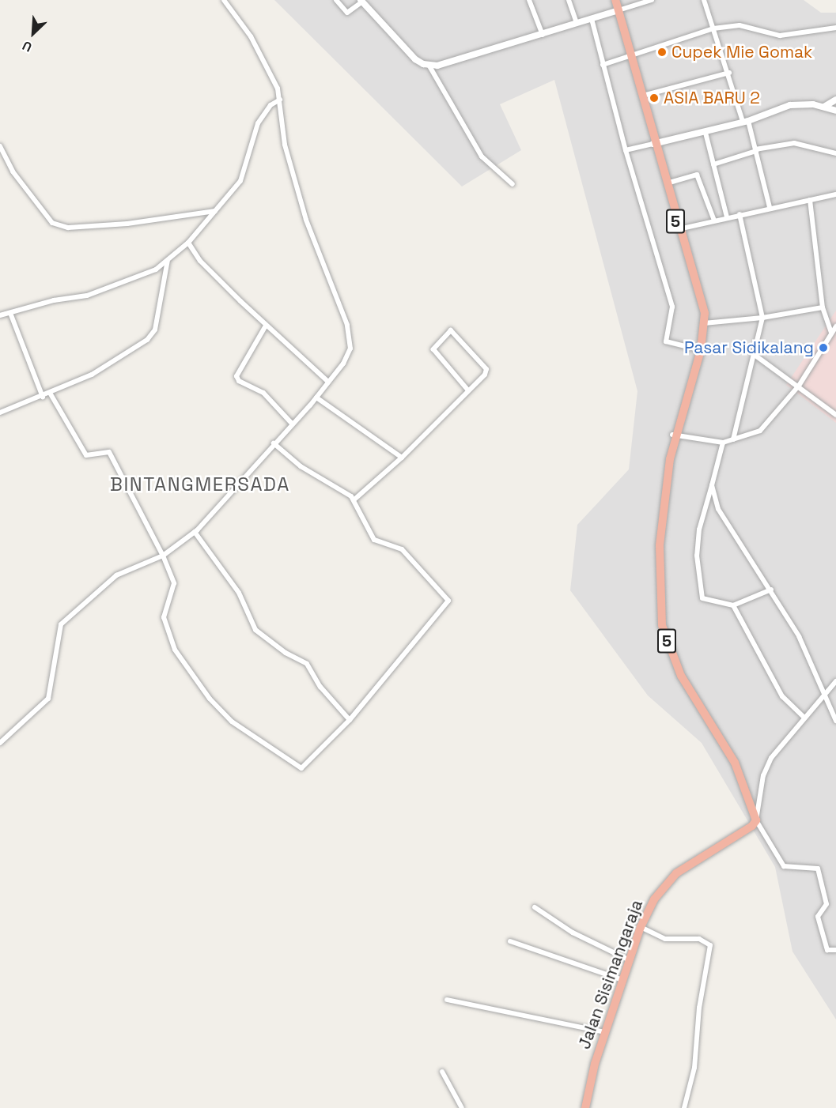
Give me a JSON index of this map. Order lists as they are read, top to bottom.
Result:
{
  "streets": {
    "highway": ["5", "Jalan Sisimangaraja"]
  },
  "crossings": [
    ["5", "Jalan Sisimangaraja"]
  ],
  "districts": ["BINTANGMERSADA"],
  "places": ["Cupek Mie Gomak", "ASIA BARU 2", "Pasar Sidikalang"],
  "north": "bottom left"
}
